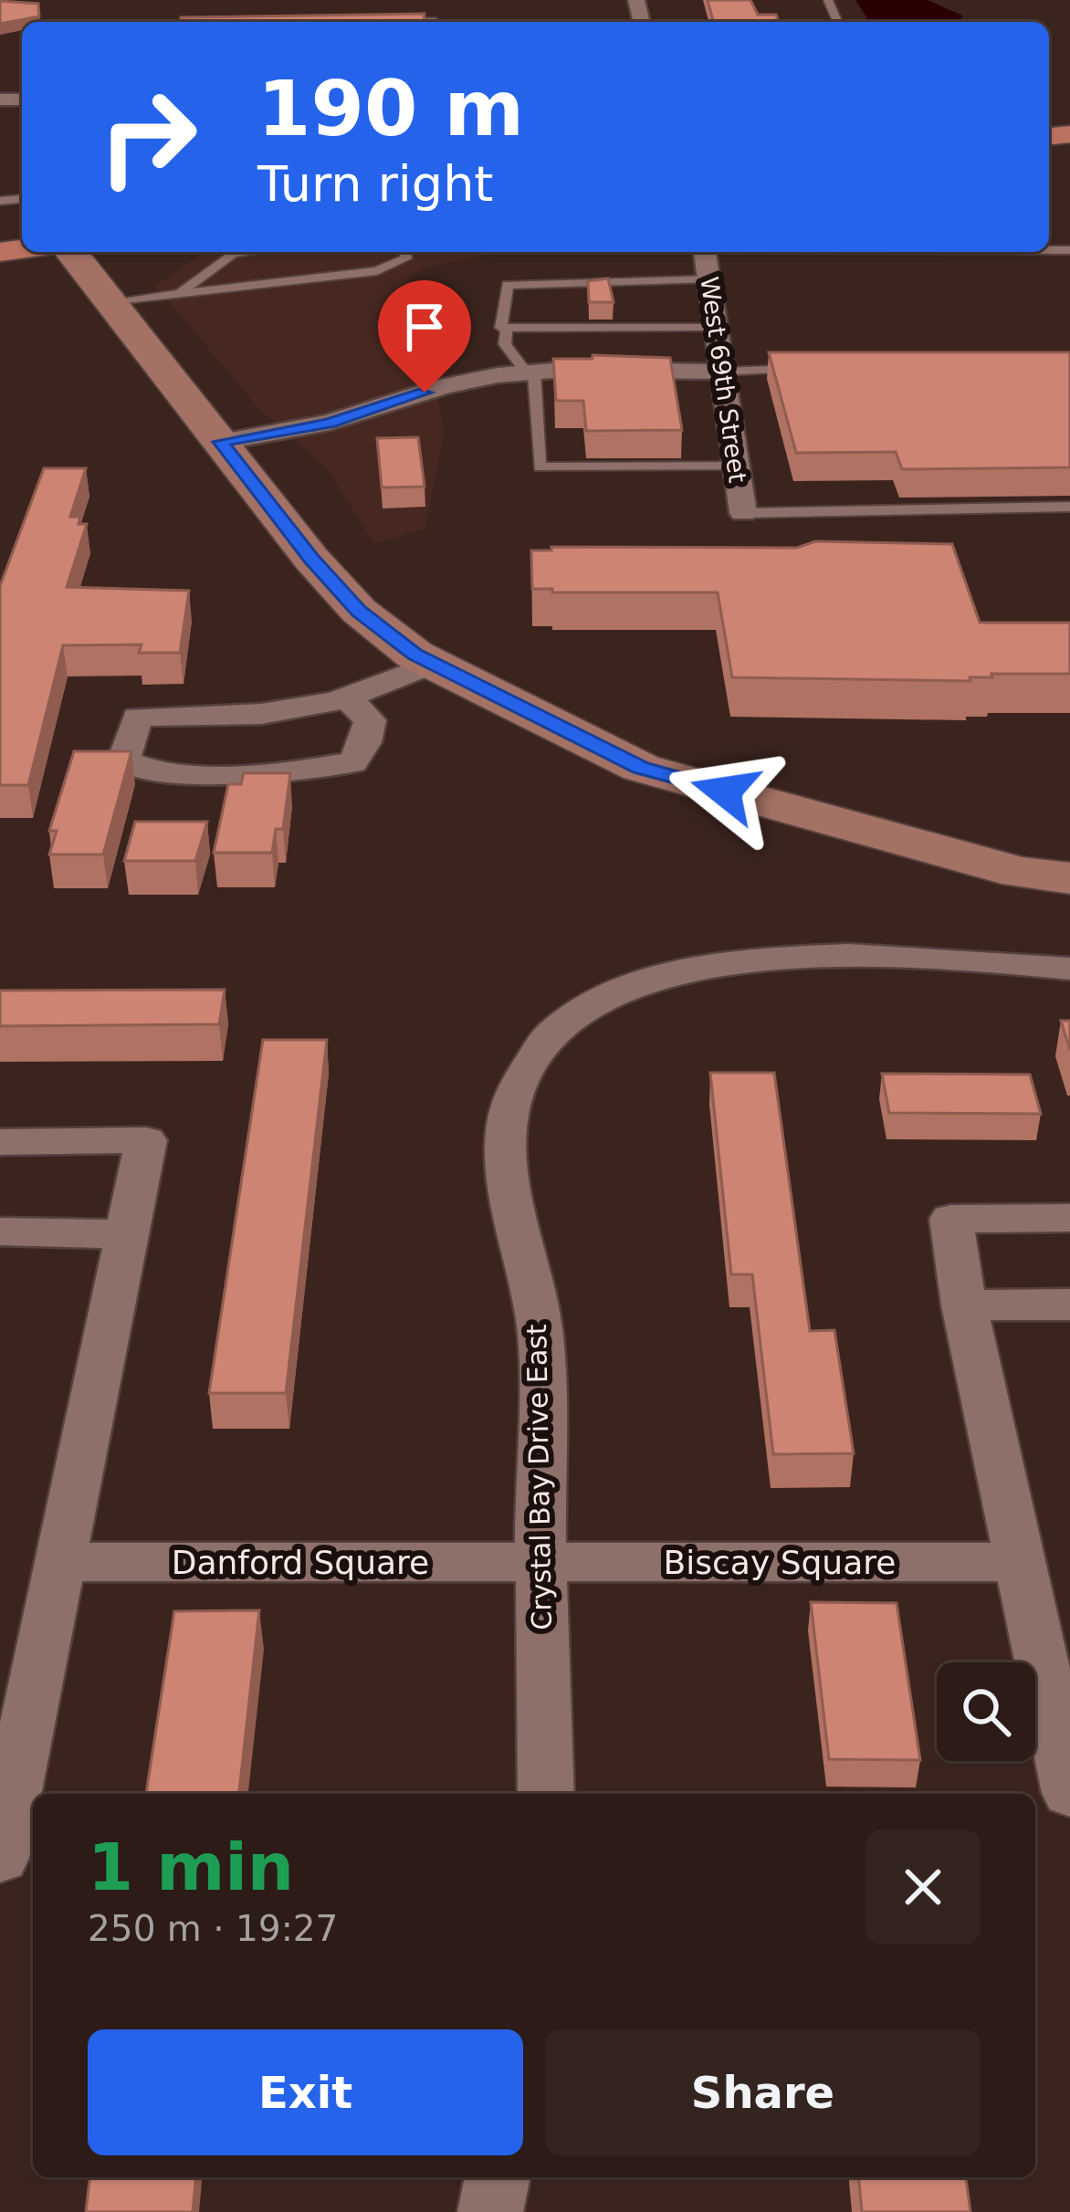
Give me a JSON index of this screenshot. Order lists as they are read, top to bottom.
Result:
{
  "streets": {
    "street": [
      "West 69th Street",
      "Crystal Bay Drive East",
      "Danford Square",
      "Biscay Square"
    ]
  },
  "crossings": [
    ["Crystal Bay Drive East", "Danford Square"],
    ["Crystal Bay Drive East", "Biscay Square"],
    ["Danford Square", "Biscay Square"]
  ],
  "page": {
    "turn": ["190 m", "Turn right"],
    "heading": ["1 min", "250 m · 19:27"],
    "buttons": ["Exit", "Share"]
  }
}
